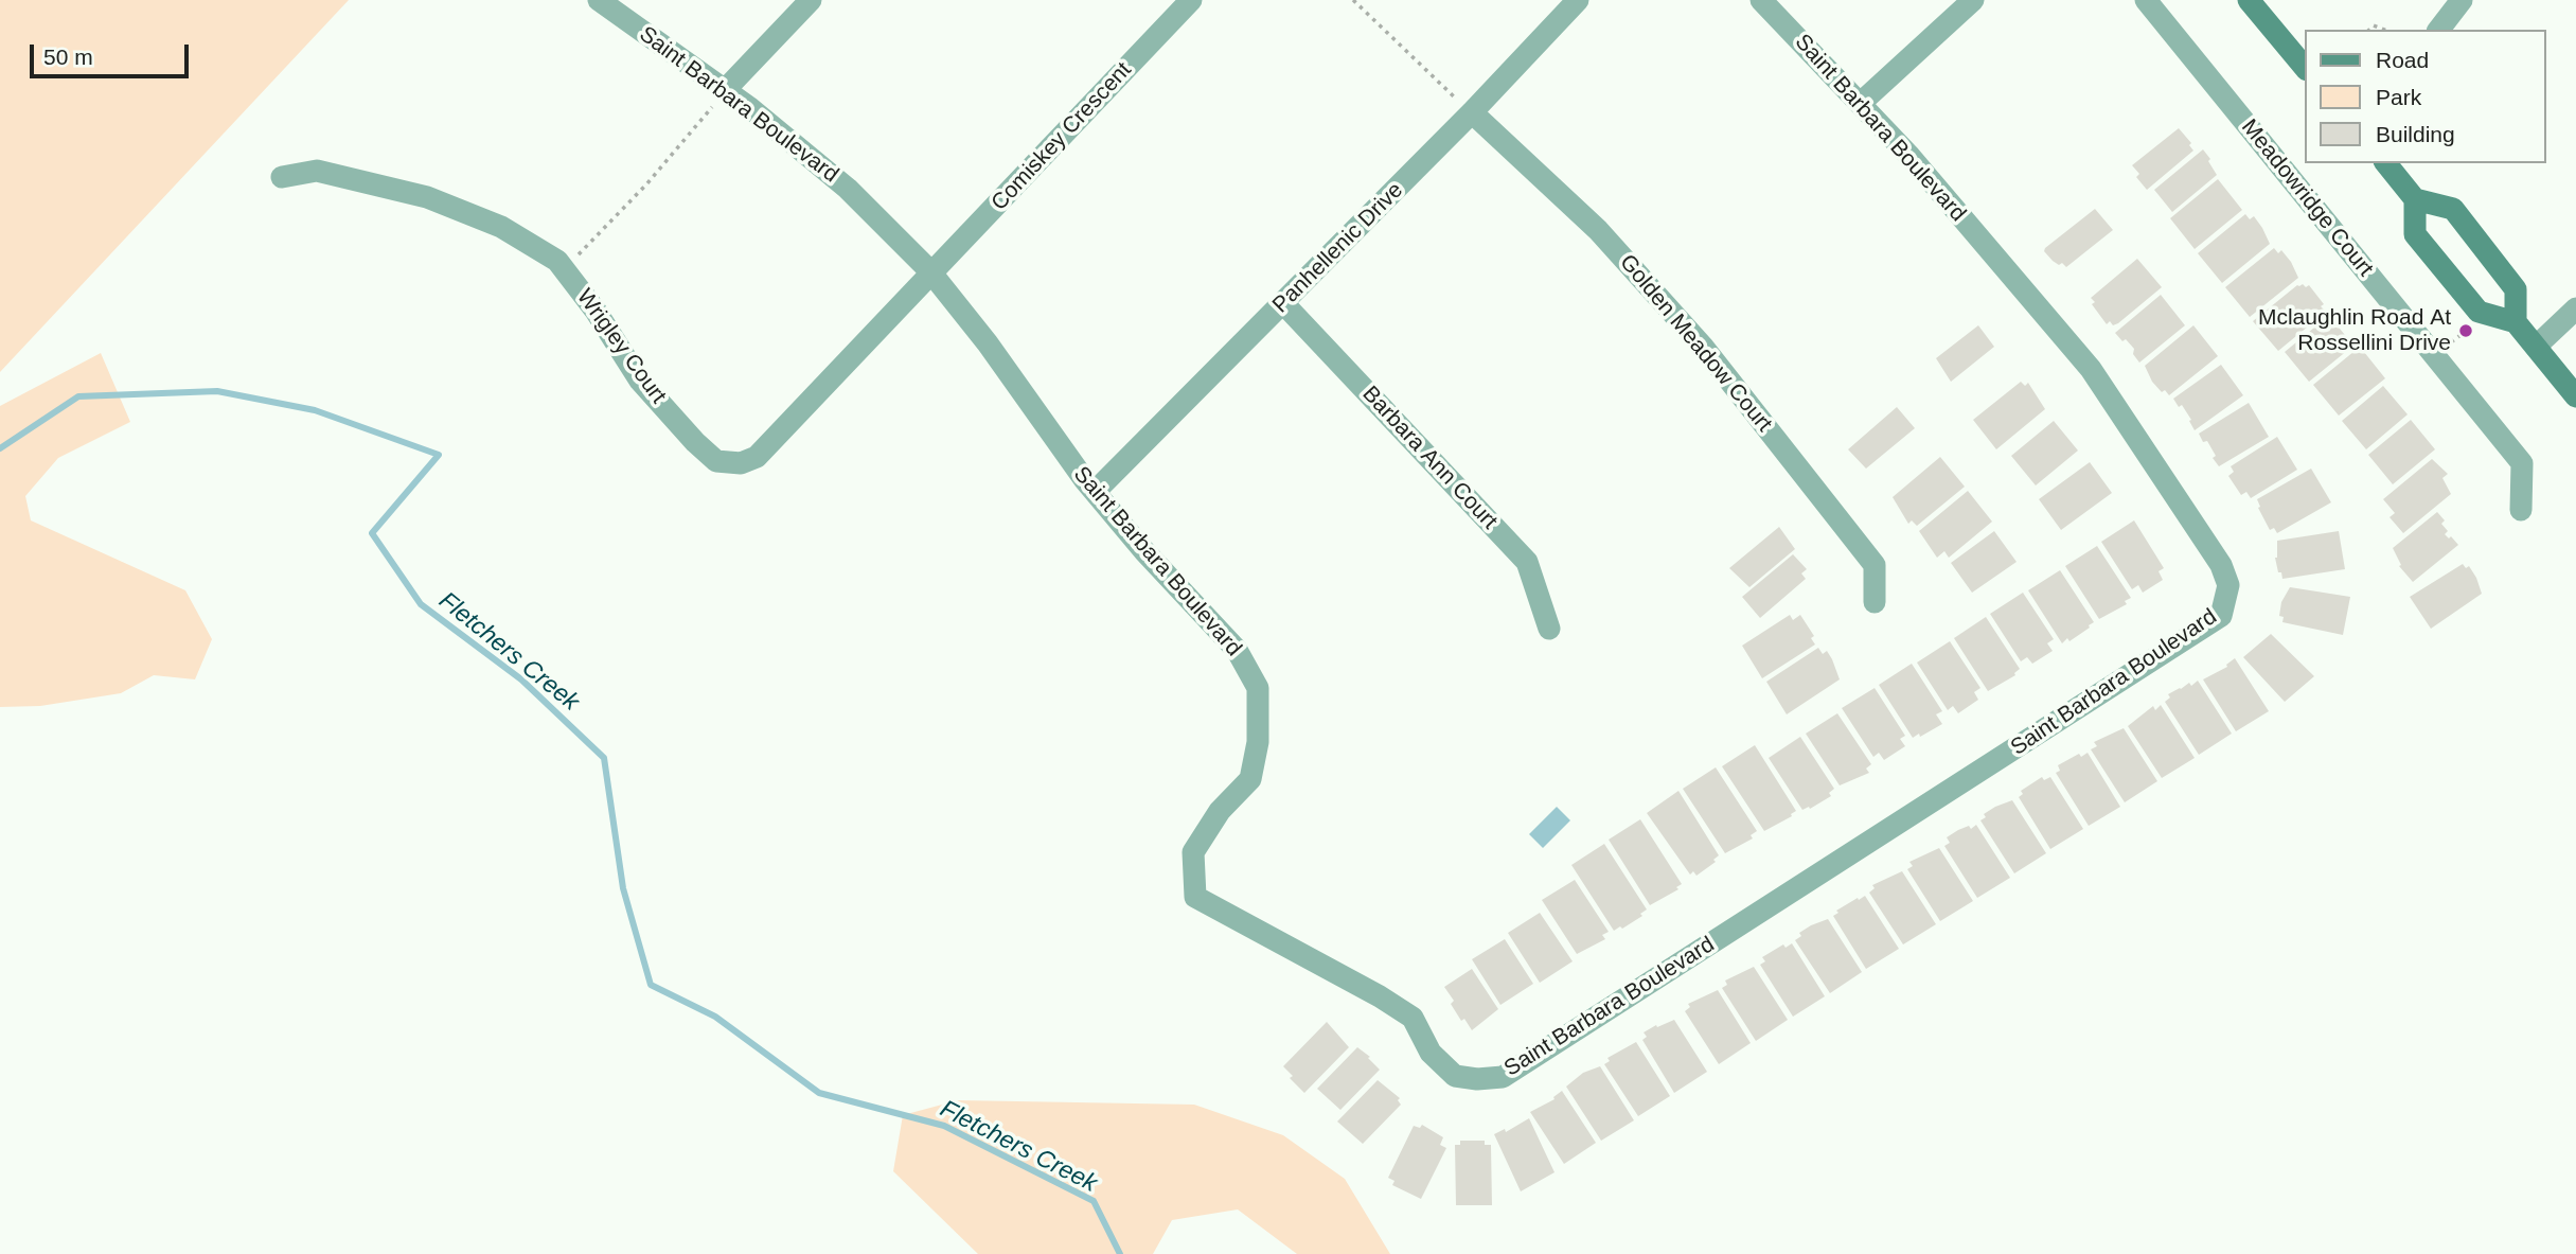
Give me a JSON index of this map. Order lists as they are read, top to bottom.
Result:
{
  "streets": {
    "street": [
      "Saint Barbara Boulevard",
      "Comiskey Crescent",
      "Meadowridge Court",
      "Panhellenic Drive",
      "Golden Meadow Court",
      "Wrigley Court",
      "Barbara Ann Court"
    ]
  },
  "crossings": [
    ["Saint Barbara Boulevard", "Comiskey Crescent"],
    ["Saint Barbara Boulevard", "Panhellenic Drive"],
    ["Saint Barbara Boulevard", "Wrigley Court"],
    ["Comiskey Crescent", "Wrigley Court"],
    ["Panhellenic Drive", "Golden Meadow Court"],
    ["Panhellenic Drive", "Barbara Ann Court"]
  ],
  "water": ["Fletchers Creek"],
  "places": ["Mclaughlin Road At Rossellini Drive"],
  "legend": ["Road", "Park", "Building"],
  "scale_bar": "50 m"
}
